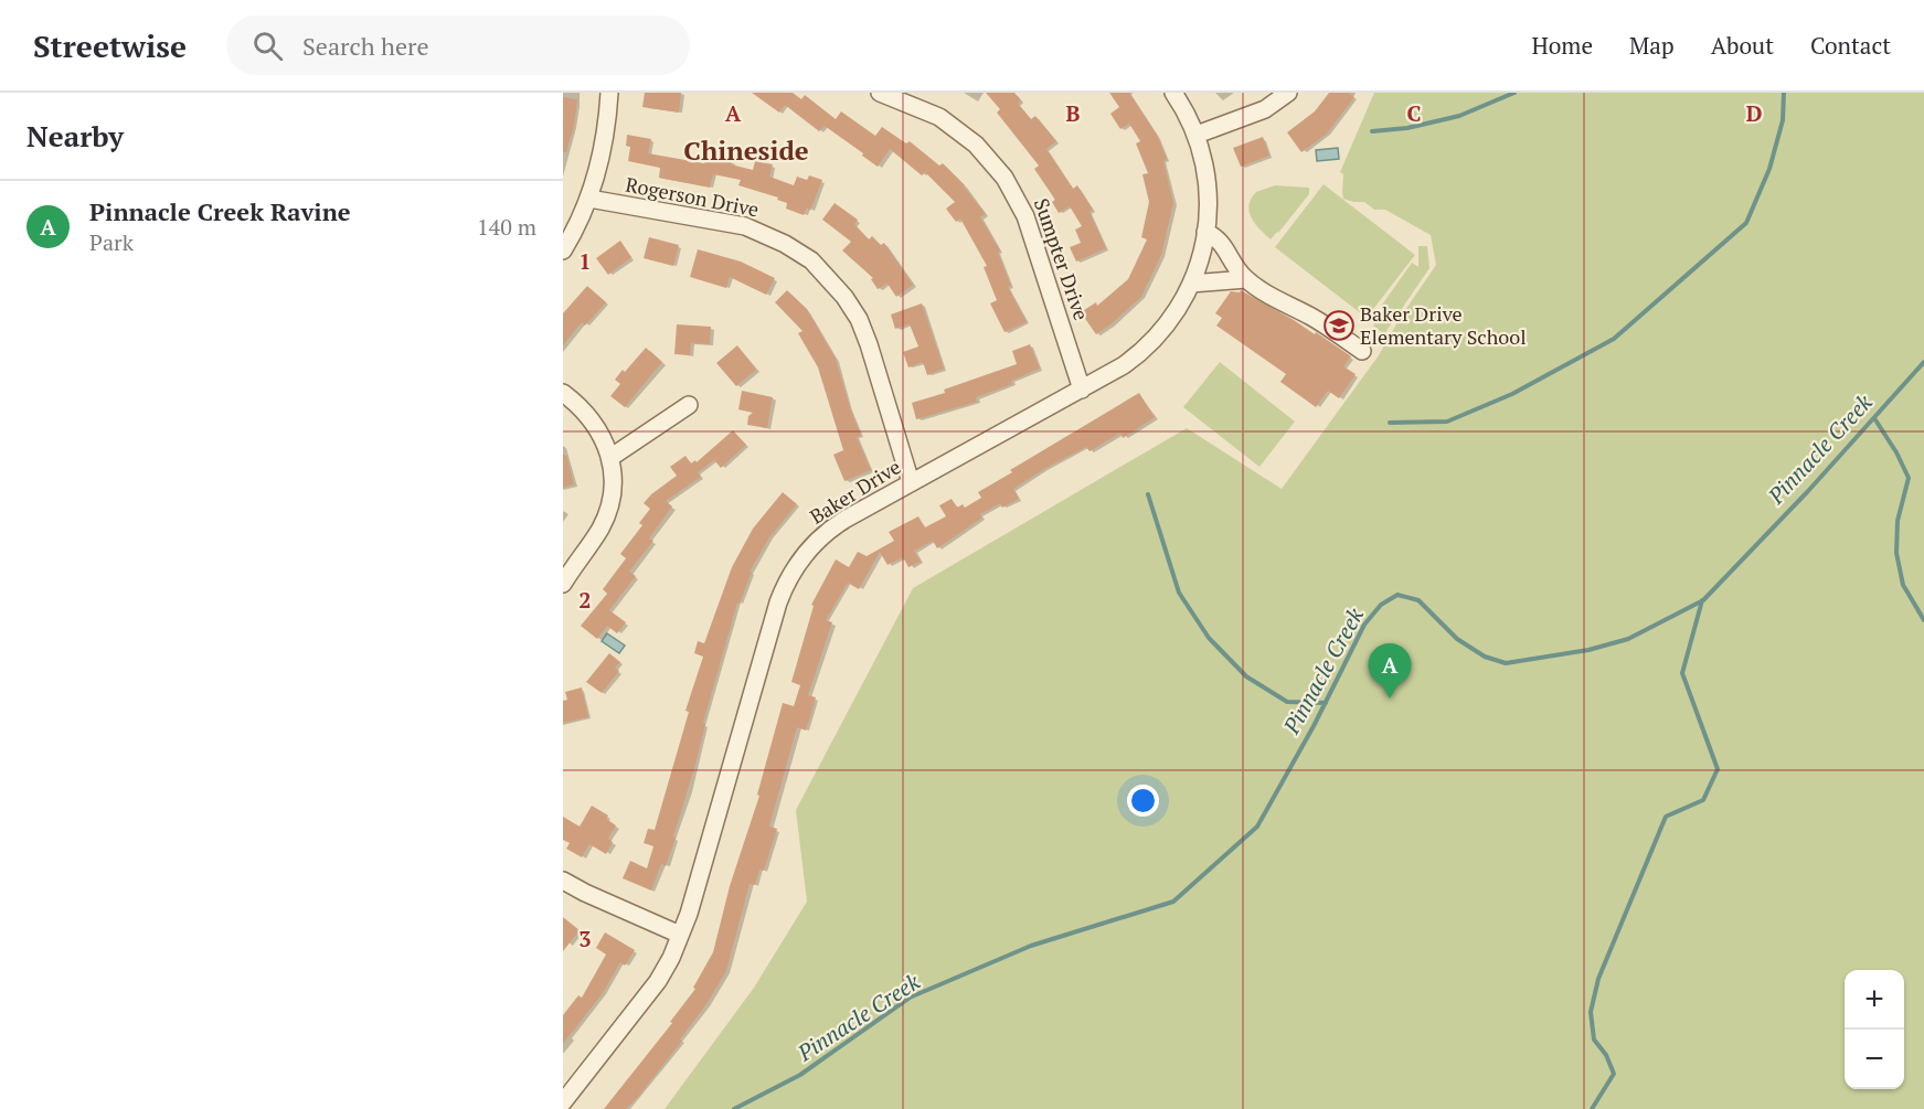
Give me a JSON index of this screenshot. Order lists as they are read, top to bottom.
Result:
{
  "streets": {
    "street": ["Rogerson Drive", "Sumpter Drive", "Baker Drive"]
  },
  "crossings": [
    ["Rogerson Drive", "Baker Drive"],
    ["Sumpter Drive", "Baker Drive"]
  ],
  "districts": ["Chineside"],
  "water": ["Pinnacle Creek"],
  "places": {
    "school or university": ["Baker Drive Elementary School"]
  },
  "page": {
    "header": "Streetwise",
    "search": "Search here",
    "nav": [
      "Home",
      "Map",
      "About",
      "Contact"
    ],
    "heading": "Nearby",
    "list": [
      {
        "mark": "A",
        "name": "Pinnacle Creek Ravine",
        "note": "Park",
        "value": "140 m"
      }
    ],
    "pins": "A",
    "map_buttons": ["+", "−"]
  },
  "grid": {
    "columns": [
      "A",
      "B",
      "C",
      "D"
    ],
    "rows": ["1", "2", "3"]
  }
}
